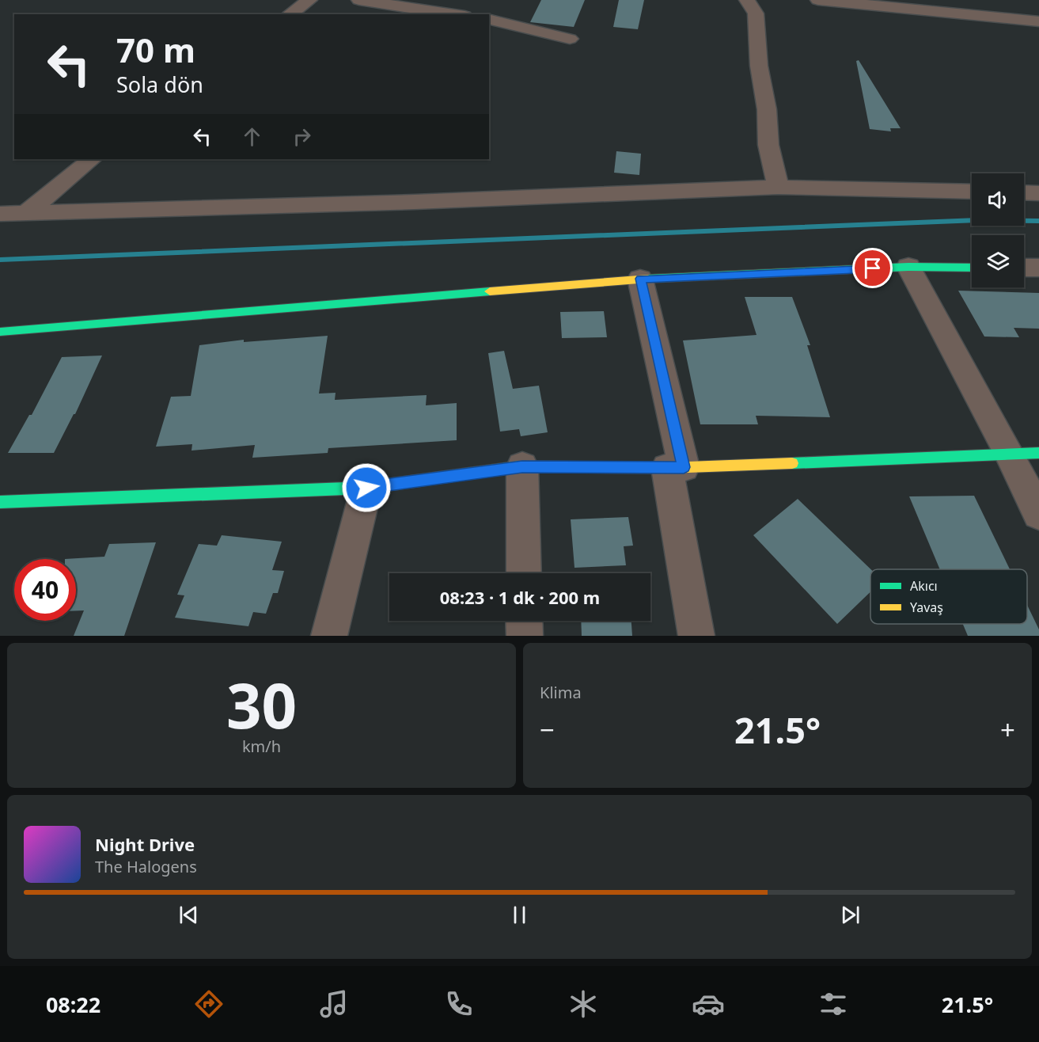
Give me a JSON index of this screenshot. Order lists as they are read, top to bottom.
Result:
{
  "legend": ["Akıcı", "Yavaş"],
  "page": {
    "turn": ["70 m", "Sola dön"],
    "limit": "40",
    "trip": "08:23 · 1 dk · 200 m",
    "tile": [
      ["30", "km/h"],
      "Klima"
    ],
    "heat": ["−", "21.5°", "+"],
    "song": ["Night Drive", "The Halogens"],
    "tabs": ["08:22", "21.5°"]
  }
}
